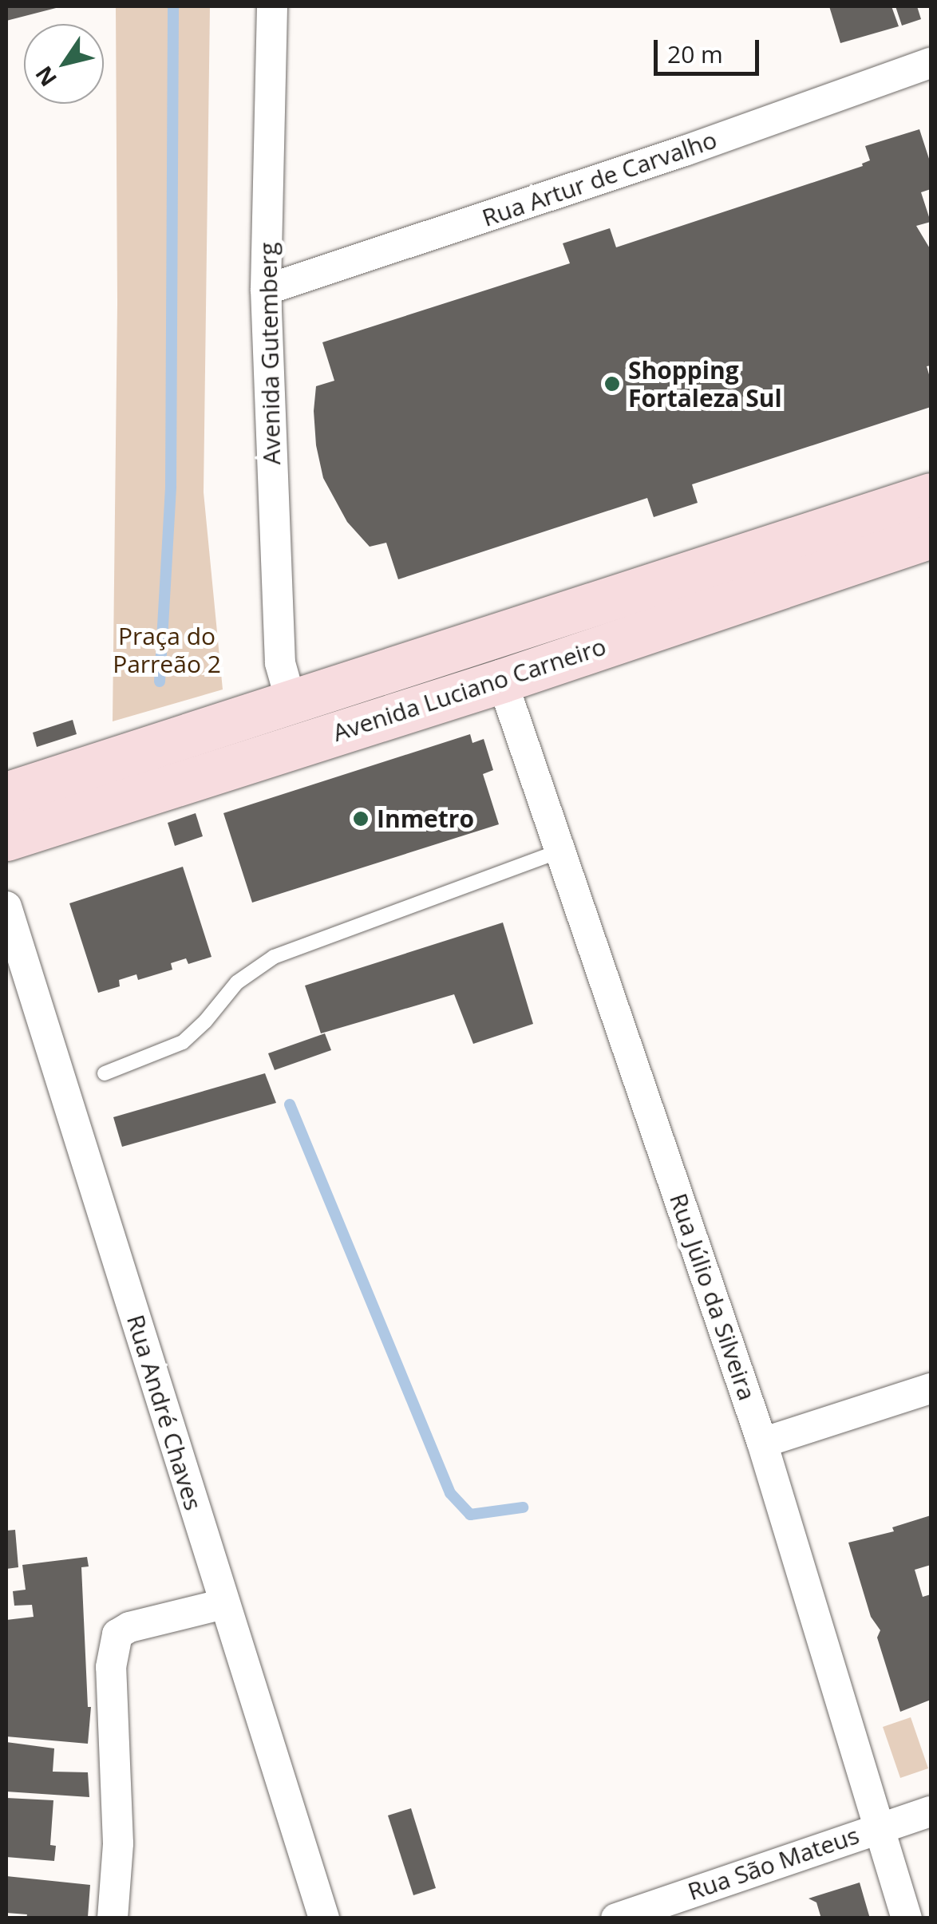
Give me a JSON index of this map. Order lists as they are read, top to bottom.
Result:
{
  "streets": {
    "main road": ["Avenida Luciano Carneiro"],
    "street": [
      "Rua Artur de Carvalho",
      "Avenida Gutemberg",
      "Rua Júlio da Silveira",
      "Rua André Chaves",
      "Rua São Mateus"
    ]
  },
  "crossings": [
    ["Rua Artur de Carvalho", "Avenida Gutemberg"],
    ["Avenida Gutemberg", "Avenida Luciano Carneiro"],
    ["Avenida Luciano Carneiro", "Rua Júlio da Silveira"],
    ["Rua Júlio da Silveira", "Rua São Mateus"]
  ],
  "parks": ["Praça do Parreão 2"],
  "places": ["Shopping Fortaleza Sul", "Inmetro"],
  "scale_bar": "20 m",
  "north": "bottom left"
}
